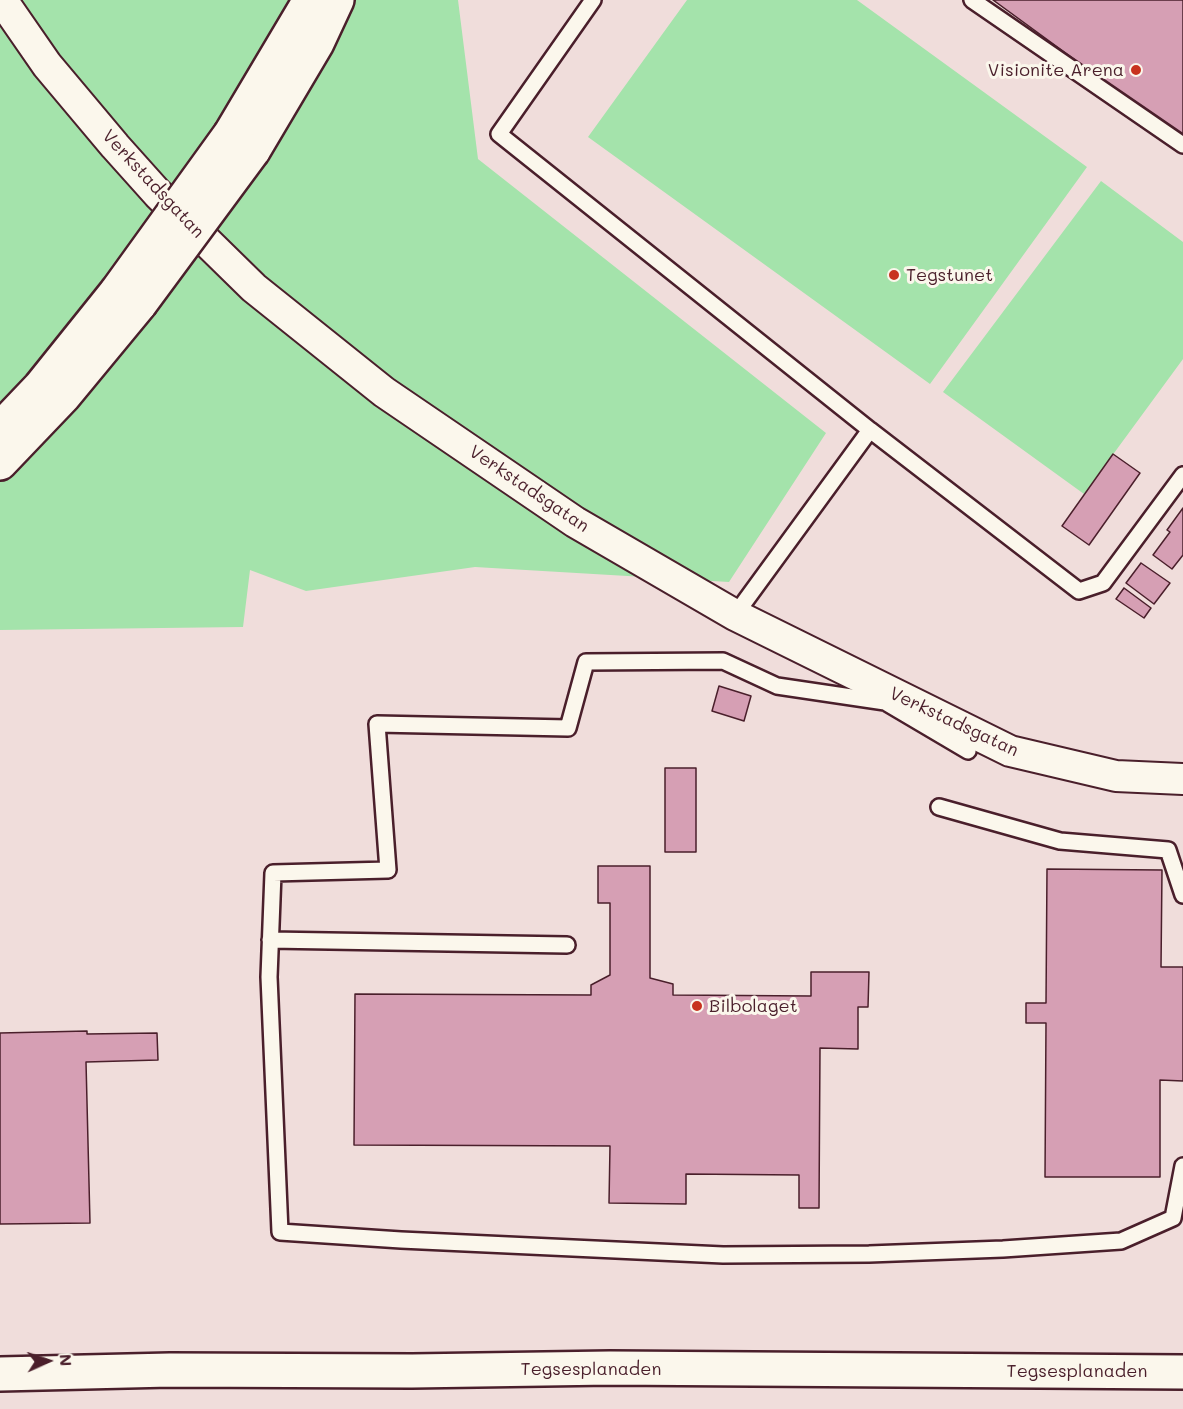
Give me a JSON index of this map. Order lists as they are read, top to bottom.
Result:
{
  "streets": {
    "main road": ["Tegsesplanaden"],
    "street": ["Verkstadsgatan"]
  },
  "places": ["Visionite Arena", "Tegstunet", "Bilbolaget"],
  "north": "right"
}
